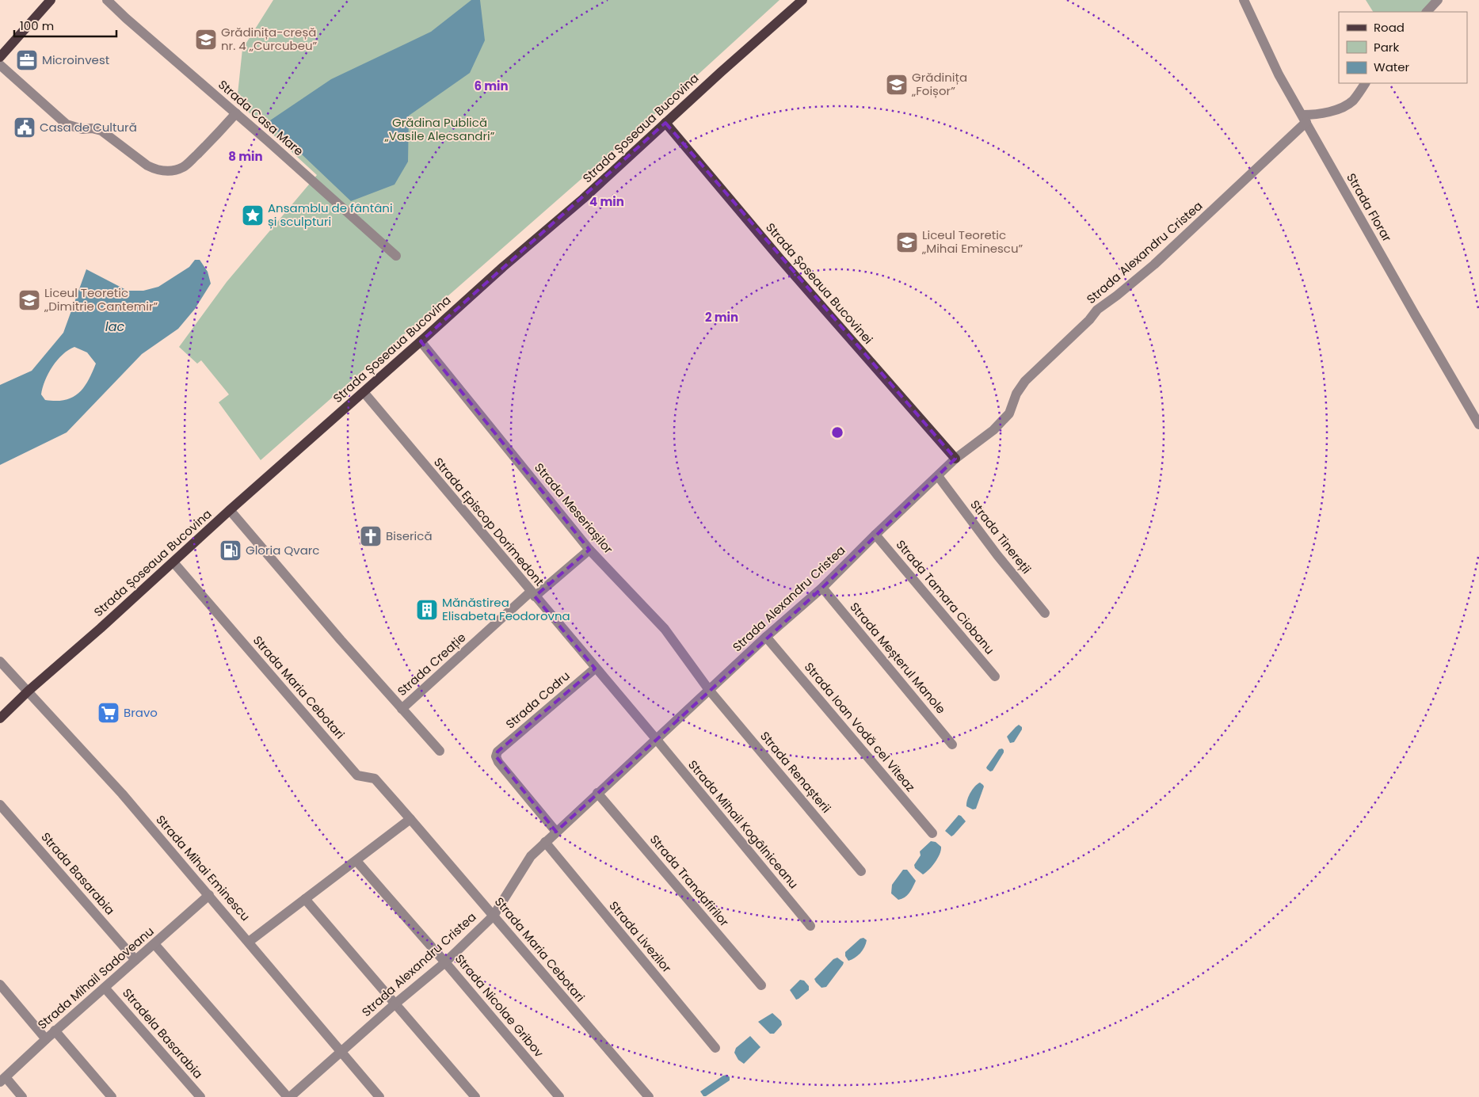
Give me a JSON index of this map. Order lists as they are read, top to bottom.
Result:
{
  "streets": {
    "main road": ["Strada Șoseaua Bucovina", "Strada Șoseaua Bucovinei"],
    "street": [
      "Strada Casa Mare",
      "Strada Florar",
      "Strada Alexandru Cristea",
      "Strada Meseriașilor",
      "Strada Episcop Dorimedont",
      "Strada Tinereții",
      "Strada Tamara Ciobanu",
      "Strada Meșterul Manole",
      "Strada Creație",
      "Strada Maria Cebotari",
      "Strada Codru",
      "Strada Ioan Vodă cel Viteaz",
      "Strada Renașterii",
      "Strada Mihail Kogâlniceanu",
      "Strada Mihai Eminescu",
      "Strada Basarabia",
      "Strada Trandafirilor",
      "Strada Livezilor",
      "Strada Mihail Sadoveanu",
      "Strada Nicolae Gribov",
      "Stradela Basarabia"
    ]
  },
  "crossings": [
    ["Strada Șoseaua Bucovina", "Strada Șoseaua Bucovinei"],
    ["Strada Șoseaua Bucovina", "Strada Meseriașilor"],
    ["Strada Șoseaua Bucovina", "Strada Episcop Dorimedont"],
    ["Strada Șoseaua Bucovina", "Strada Maria Cebotari"],
    ["Strada Șoseaua Bucovina", "Strada Mihai Eminescu"],
    ["Strada Florar", "Strada Alexandru Cristea"],
    ["Strada Alexandru Cristea", "Strada Șoseaua Bucovinei"],
    ["Strada Alexandru Cristea", "Strada Meseriașilor"],
    ["Strada Alexandru Cristea", "Strada Episcop Dorimedont"],
    ["Strada Alexandru Cristea", "Strada Tinereții"],
    ["Strada Alexandru Cristea", "Strada Tamara Ciobanu"],
    ["Strada Alexandru Cristea", "Strada Meșterul Manole"],
    ["Strada Alexandru Cristea", "Strada Maria Cebotari"],
    ["Strada Alexandru Cristea", "Strada Codru"],
    ["Strada Alexandru Cristea", "Strada Ioan Vodă cel Viteaz"],
    ["Strada Alexandru Cristea", "Strada Renașterii"],
    ["Strada Alexandru Cristea", "Strada Mihail Kogâlniceanu"],
    ["Strada Alexandru Cristea", "Strada Mihai Eminescu"],
    ["Strada Alexandru Cristea", "Strada Trandafirilor"],
    ["Strada Alexandru Cristea", "Strada Livezilor"],
    ["Strada Alexandru Cristea", "Strada Nicolae Gribov"],
    ["Strada Meseriașilor", "Strada Creație"],
    ["Strada Meseriașilor", "Strada Renașterii"],
    ["Strada Episcop Dorimedont", "Strada Creație"],
    ["Strada Episcop Dorimedont", "Strada Codru"],
    ["Strada Episcop Dorimedont", "Strada Mihail Kogâlniceanu"],
    ["Strada Mihai Eminescu", "Strada Mihail Sadoveanu"],
    ["Strada Basarabia", "Strada Mihail Sadoveanu"],
    ["Strada Mihail Sadoveanu", "Stradela Basarabia"]
  ],
  "water": ["lac"],
  "parks": ["Grădina Publică „Vasile Alecsandri”"],
  "places": {
    "school or university": [
      "Grădinița-creșă nr. 4 „Curcubeu”",
      "Grădinița „Foișor”",
      "Liceul Teoretic „Mihai Eminescu”",
      "Liceul Teoretic „Dimitrie Cantemir”"
    ],
    "office": ["Microinvest"],
    "public building": ["Casa de Cultură"],
    "place": ["Ansamblu de fântâni și sculpturi"],
    "church": ["Biserică"],
    "fuel station": ["Gloria Qvarc"],
    "building": ["Mănăstirea Elisabeta Feodorovna"],
    "supermarket": ["Bravo"]
  },
  "legend": ["Road", "Park", "Water"],
  "scale_bar": "100 m",
  "rings": [
    "6 min",
    "8 min",
    "4 min",
    "2 min"
  ]
}
